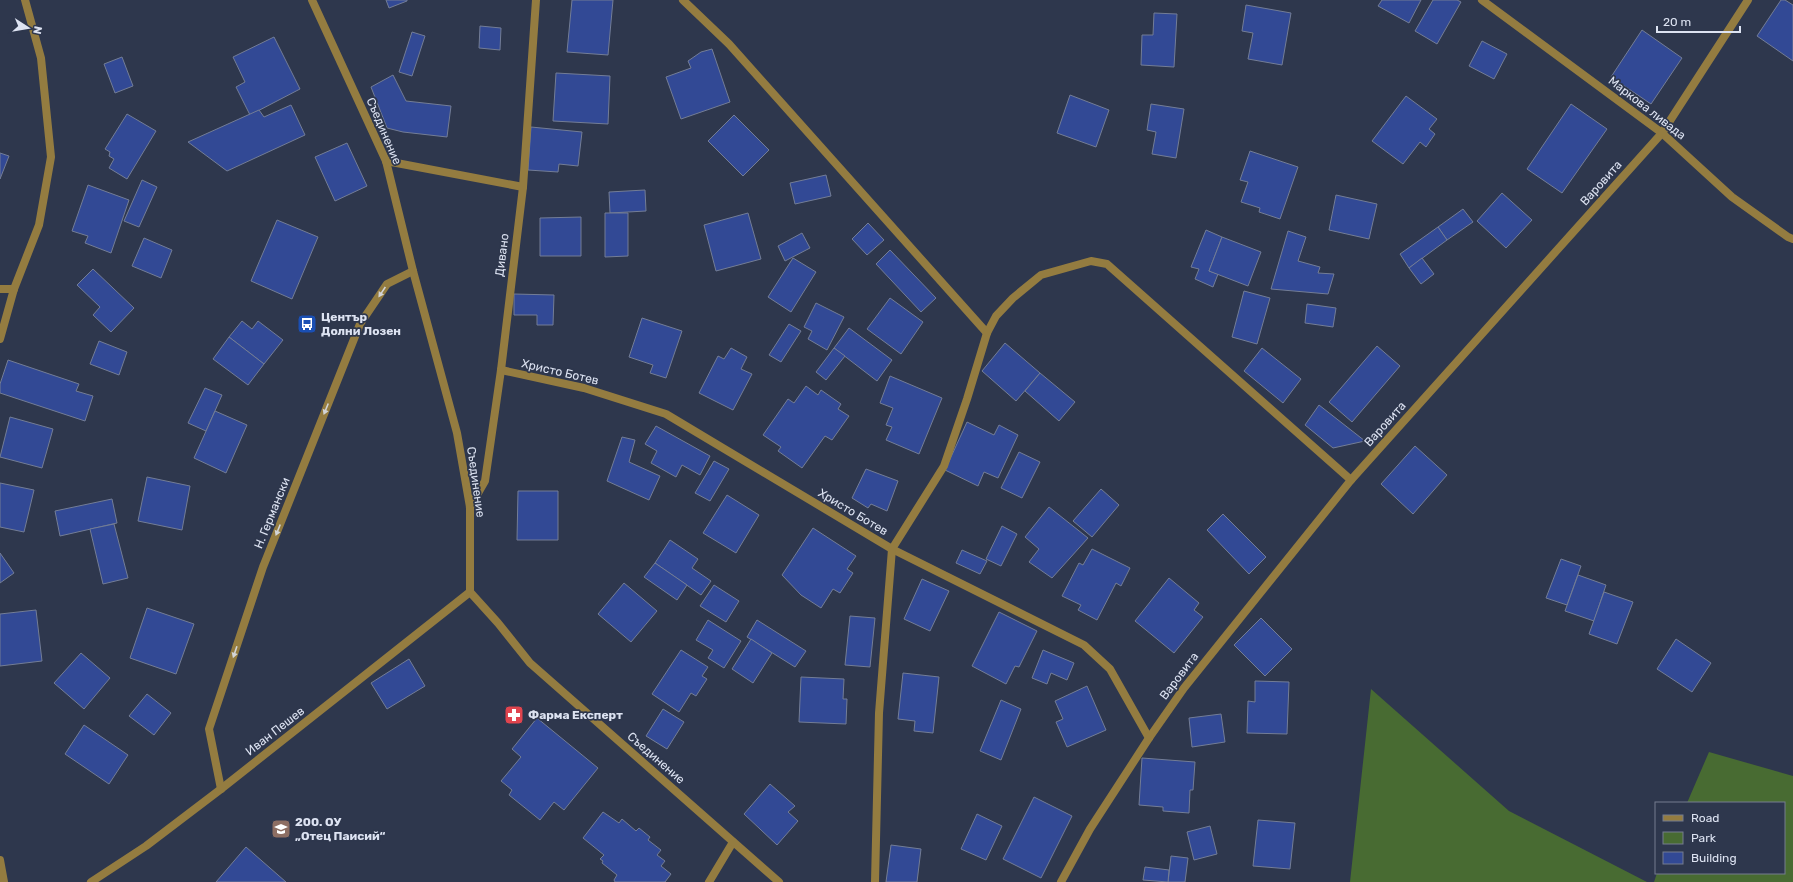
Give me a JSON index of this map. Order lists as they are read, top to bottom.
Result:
{
  "streets": {
    "street": [
      "Маркова ливада",
      "Съединение",
      "Варовита",
      "Дивано",
      "Христо Ботев",
      "Н. Германски",
      "Иван Пешев"
    ]
  },
  "crossings": [
    ["Маркова ливада", "Варовита"],
    ["Съединение", "Дивано"],
    ["Съединение", "Н. Германски"],
    ["Съединение", "Иван Пешев"],
    ["Варовита", "Христо Ботев"],
    ["Дивано", "Христо Ботев"],
    ["Н. Германски", "Иван Пешев"]
  ],
  "one_way": ["Н. Германски"],
  "places": {
    "bus stop": ["Център Долни Лозен"],
    "pharmacy": ["Фарма Експерт"],
    "school or university": ["200. ОУ „Отец Паисий“"]
  },
  "legend": ["Road", "Park", "Building"],
  "scale_bar": "20 m",
  "north": "right"
}
